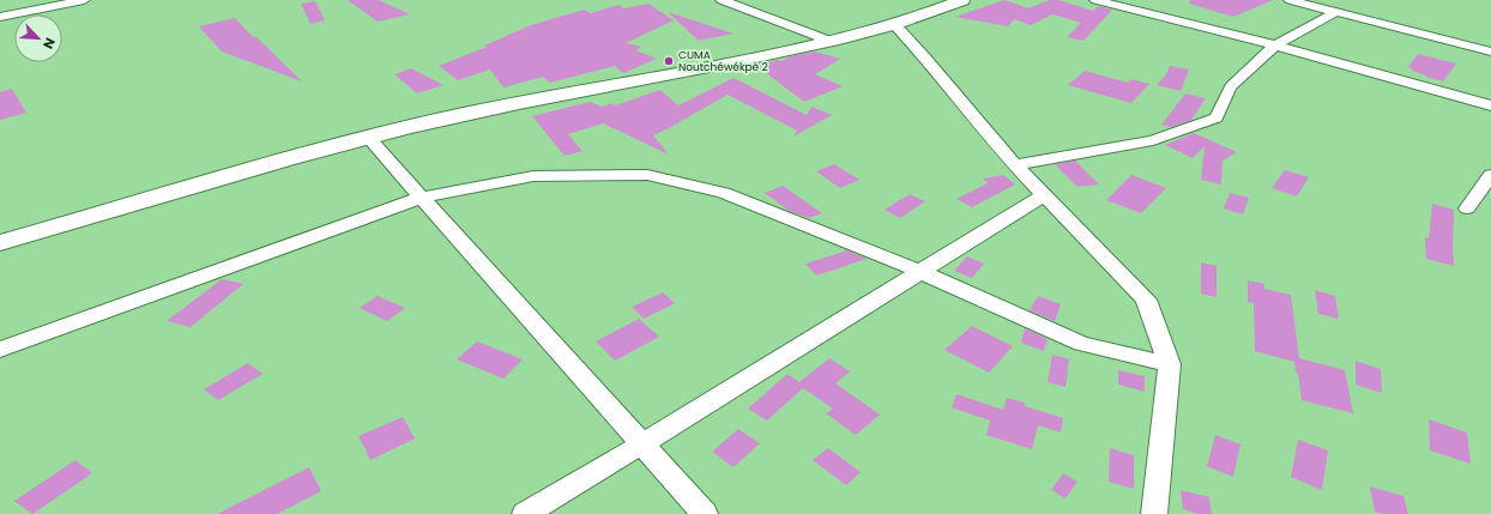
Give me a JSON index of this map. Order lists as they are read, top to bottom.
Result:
{
  "places": ["CUMA Noutchéwékpè 2"],
  "north": "bottom right"
}
